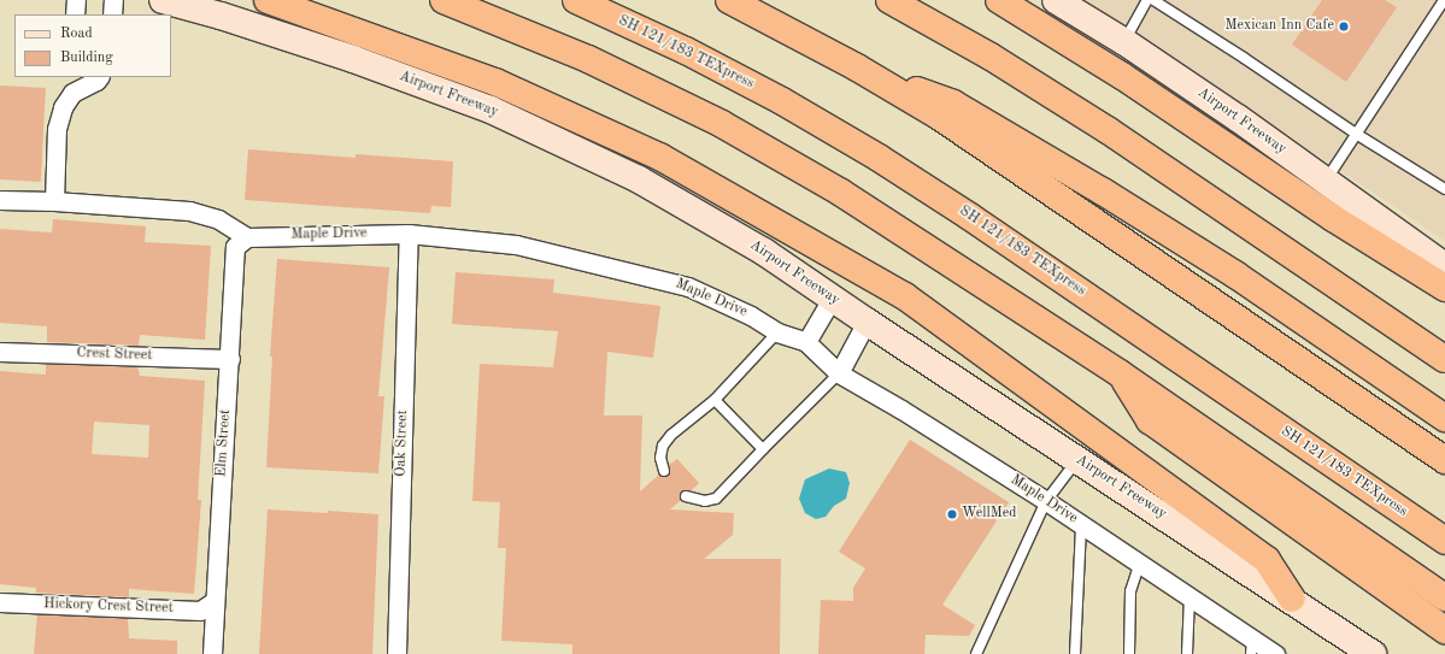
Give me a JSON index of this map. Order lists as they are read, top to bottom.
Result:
{
  "streets": {
    "highway": ["SH 121/183 TEXpress"],
    "main road": ["Airport Freeway"],
    "street": [
      "Maple Drive",
      "Crest Street",
      "Elm Street",
      "Oak Street",
      "Hickory Crest Street"
    ]
  },
  "crossings": [
    ["Maple Drive", "Elm Street"],
    ["Maple Drive", "Oak Street"],
    ["Crest Street", "Elm Street"],
    ["Elm Street", "Hickory Crest Street"]
  ],
  "places": ["Mexican Inn Cafe", "WellMed"],
  "legend": ["Road", "Building"]
}
